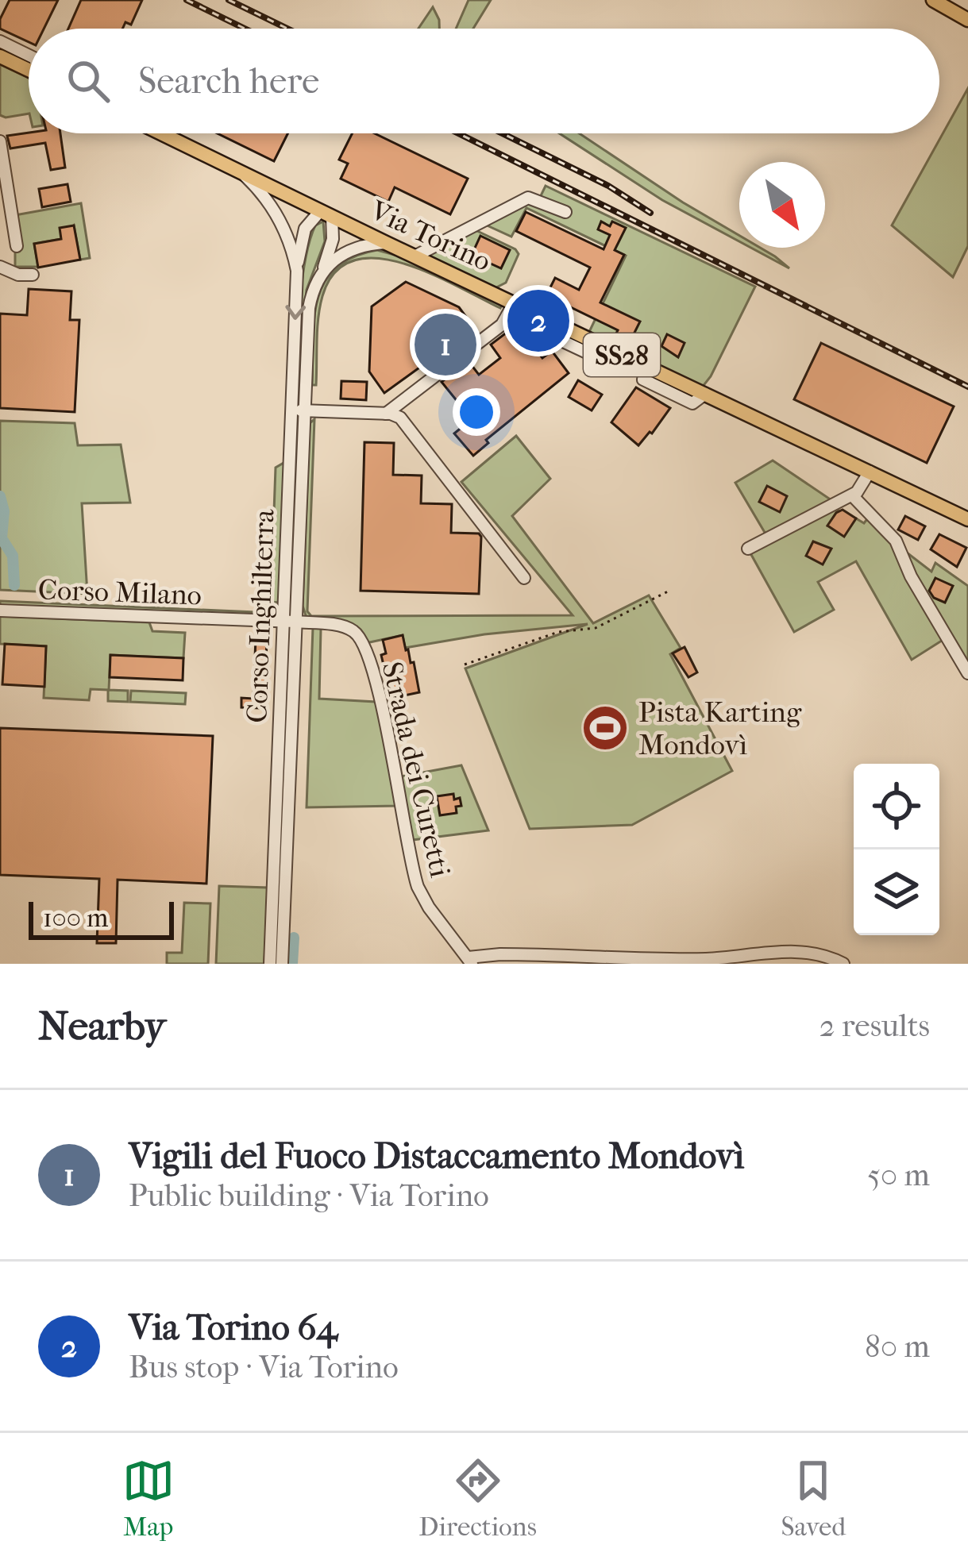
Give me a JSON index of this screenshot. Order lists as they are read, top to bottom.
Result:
{
  "streets": {
    "main road": ["Via Torino", "SS28"],
    "street": ["Corso Milano", "Corso Inghilterra", "Strada dei Curetti"]
  },
  "crossings": [
    ["Via Torino", "Corso Inghilterra"],
    ["Corso Milano", "Corso Inghilterra"],
    ["Corso Milano", "Strada dei Curetti"],
    ["Corso Inghilterra", "Strada dei Curetti"]
  ],
  "places": {
    "sports": ["Pista Karting Mondovì"]
  },
  "scale_bar": "100 m",
  "north": "bottom right",
  "page": {
    "search": "Search here",
    "pins": ["2", "1"],
    "scale": "100 m",
    "heading": ["Nearby", "2 results"],
    "list": [
      {
        "mark": "1",
        "name": "Vigili del Fuoco Distaccamento Mondovì",
        "note": "Public building · Via Torino",
        "value": "50 m"
      },
      {
        "mark": "2",
        "name": "Via Torino 64",
        "note": "Bus stop · Via Torino",
        "value": "80 m"
      }
    ],
    "nav": ["Map", "Directions", "Saved"]
  }
}
